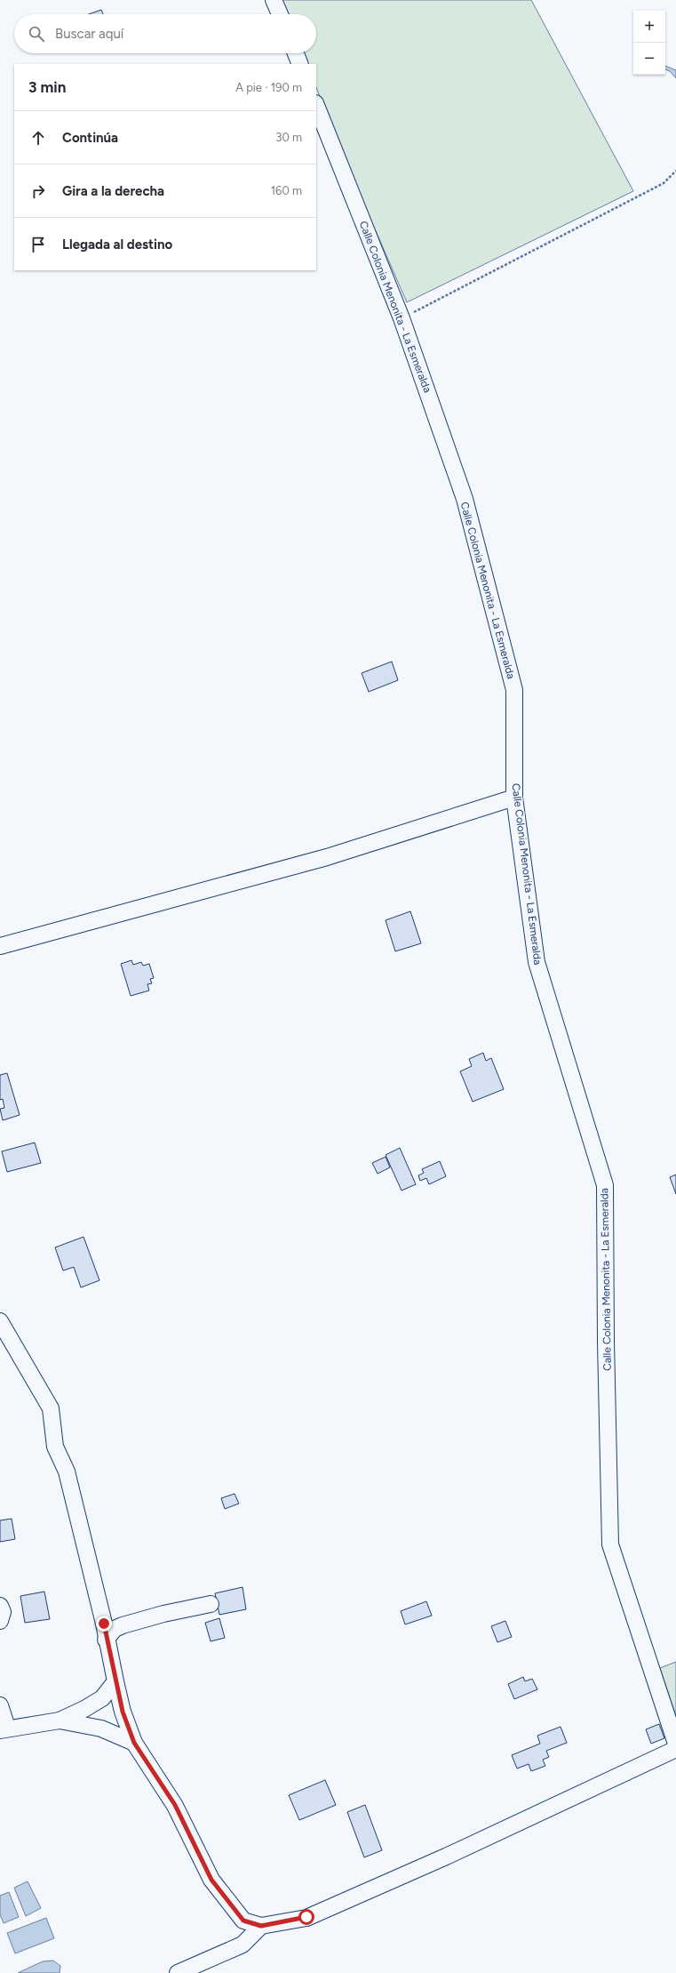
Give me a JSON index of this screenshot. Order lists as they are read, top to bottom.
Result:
{
  "streets": {
    "street": ["Calle Colonia Menonita - La Esmeralda"]
  },
  "page": {
    "map_buttons": ["+", "−"],
    "search": "Buscar aquí",
    "heading": ["3 min", "A pie · 190 m"],
    "list": [
      ["Continúa", "30 m"],
      ["Gira a la derecha", "160 m"],
      "Llegada al destino"
    ]
  }
}
